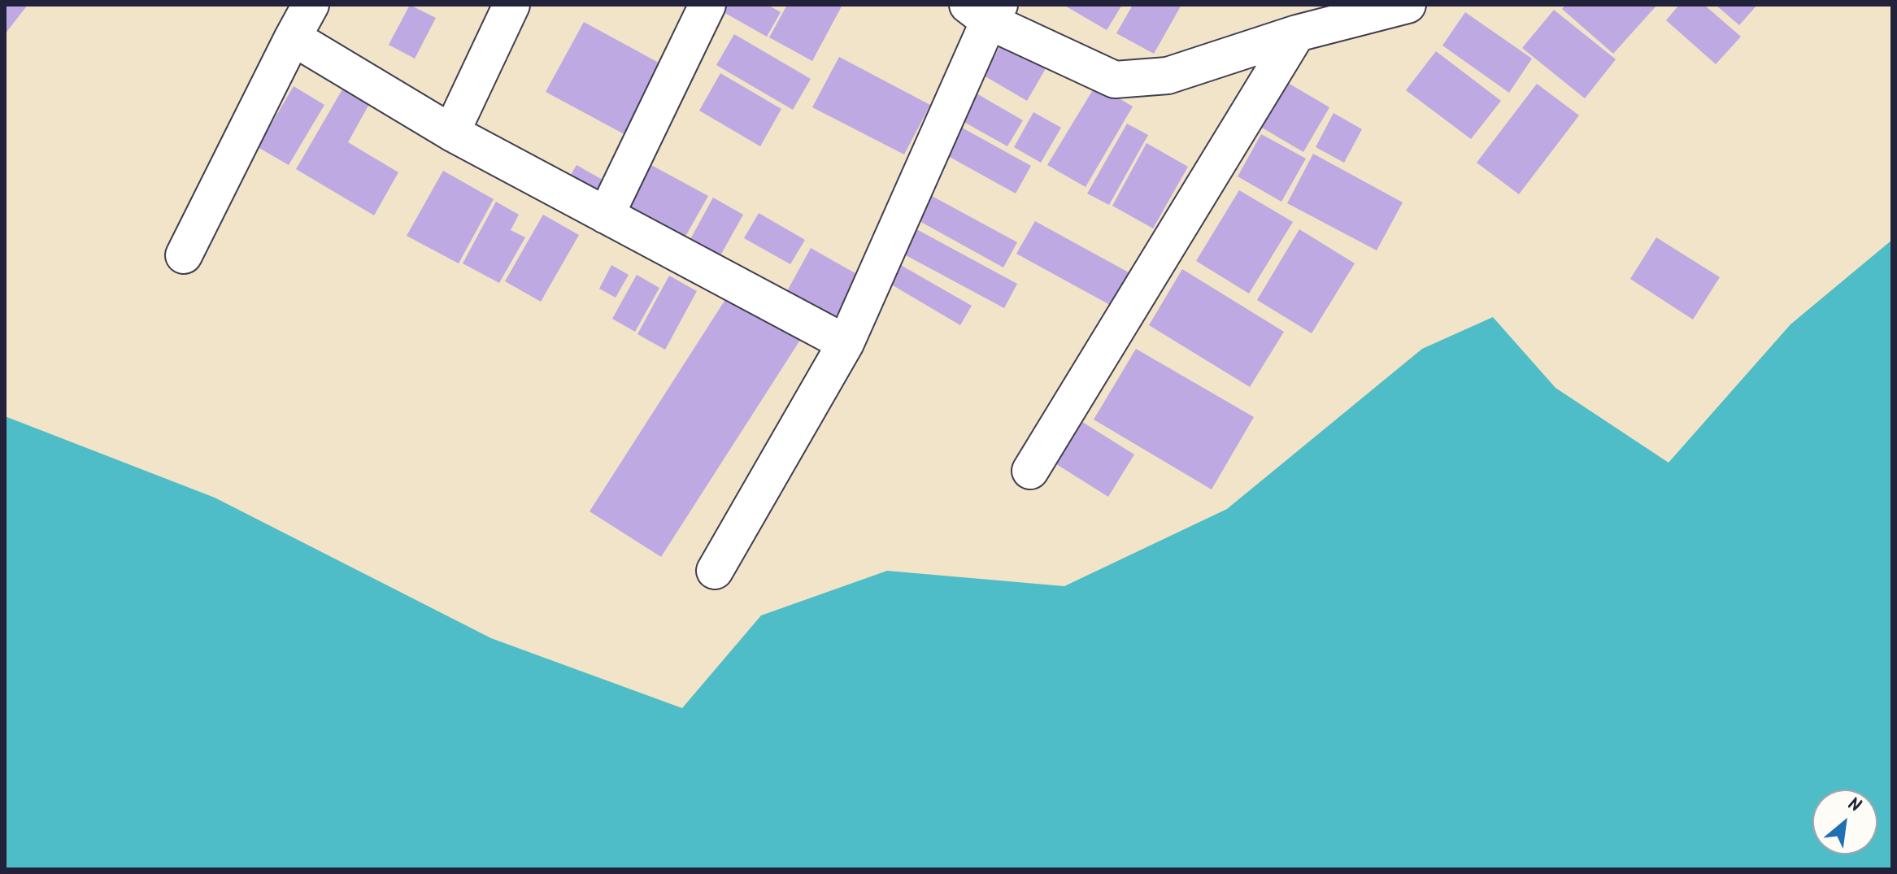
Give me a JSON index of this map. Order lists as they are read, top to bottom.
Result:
{
  "north": "top right"
}
